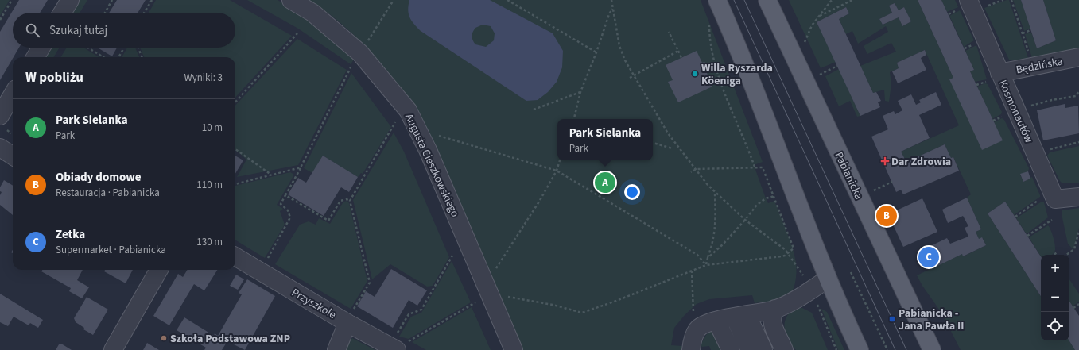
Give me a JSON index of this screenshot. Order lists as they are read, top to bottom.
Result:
{
  "streets": {
    "main road": ["Pabianicka"],
    "street": [
      "Będzińska",
      "Kosmonautów",
      "Augusta Cieszkowskiego",
      "Przyszkole"
    ]
  },
  "crossings": [
    ["Będzińska", "Kosmonautów"]
  ],
  "places": {
    "other": ["Willa Ryszarda Köeniga", "Szkoła Podstawowa ZNP"],
    "health": ["Dar Zdrowia"],
    "transit": ["Pabianicka - Jana Pawła II"]
  },
  "page": {
    "search": "Szukaj tutaj",
    "heading": ["W pobliżu", "Wyniki: 3"],
    "list": [
      {
        "mark": "A",
        "name": "Park Sielanka",
        "note": "Park",
        "value": "10 m"
      },
      {
        "mark": "B",
        "name": "Obiady domowe",
        "note": "Restauracja · Pabianicka",
        "value": "110 m"
      },
      {
        "mark": "C",
        "name": "Zetka",
        "note": "Supermarket · Pabianicka",
        "value": "130 m"
      }
    ],
    "popup": ["Park Sielanka", "Park"],
    "pins": ["A", "B", "C"],
    "map_buttons": ["+", "−"]
  }
}
